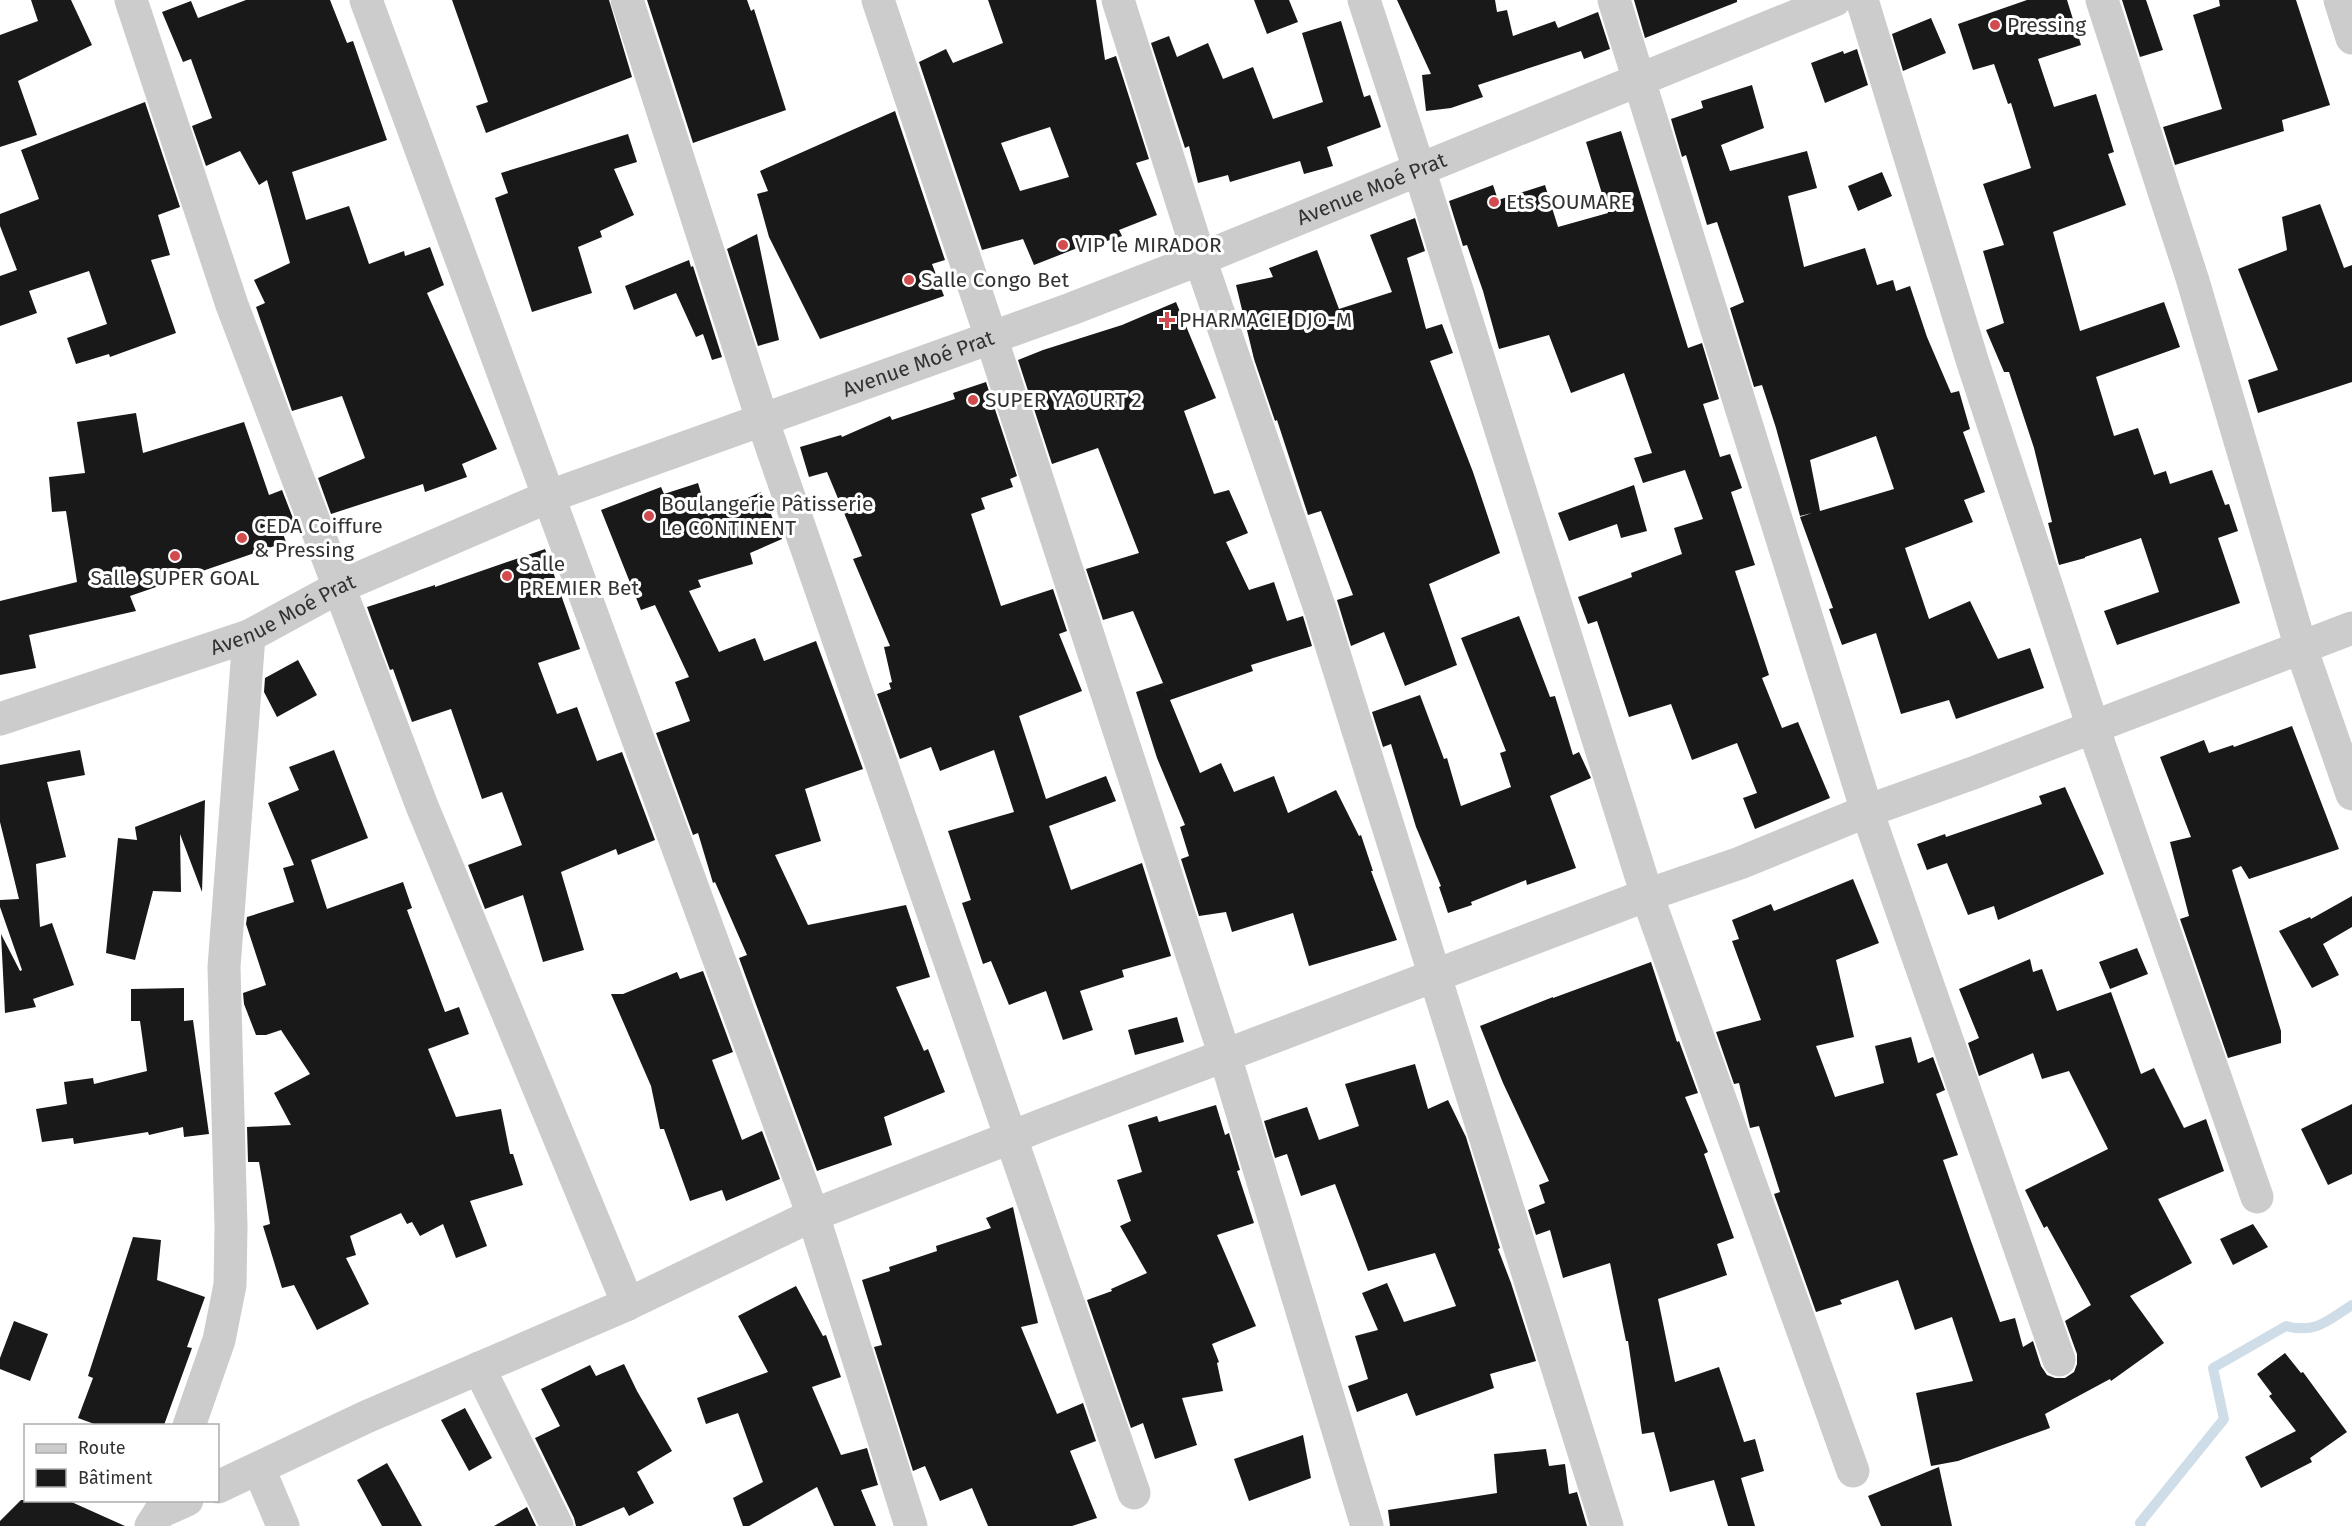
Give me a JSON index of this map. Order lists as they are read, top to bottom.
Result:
{
  "streets": {
    "street": ["Avenue Moé Prat"]
  },
  "places": {
    "other": [
      "Pressing",
      "Ets SOUMARE",
      "VIP le MIRADOR",
      "Salle Congo Bet",
      "SUPER YAOURT 2",
      "Boulangerie Pâtisserie Le CONTINENT",
      "CEDA Coiffure & Pressing",
      "Salle SUPER GOAL",
      "Salle PREMIER Bet"
    ],
    "health": ["PHARMACIE DJO-M"]
  },
  "legend": ["Route", "Bâtiment"]
}
